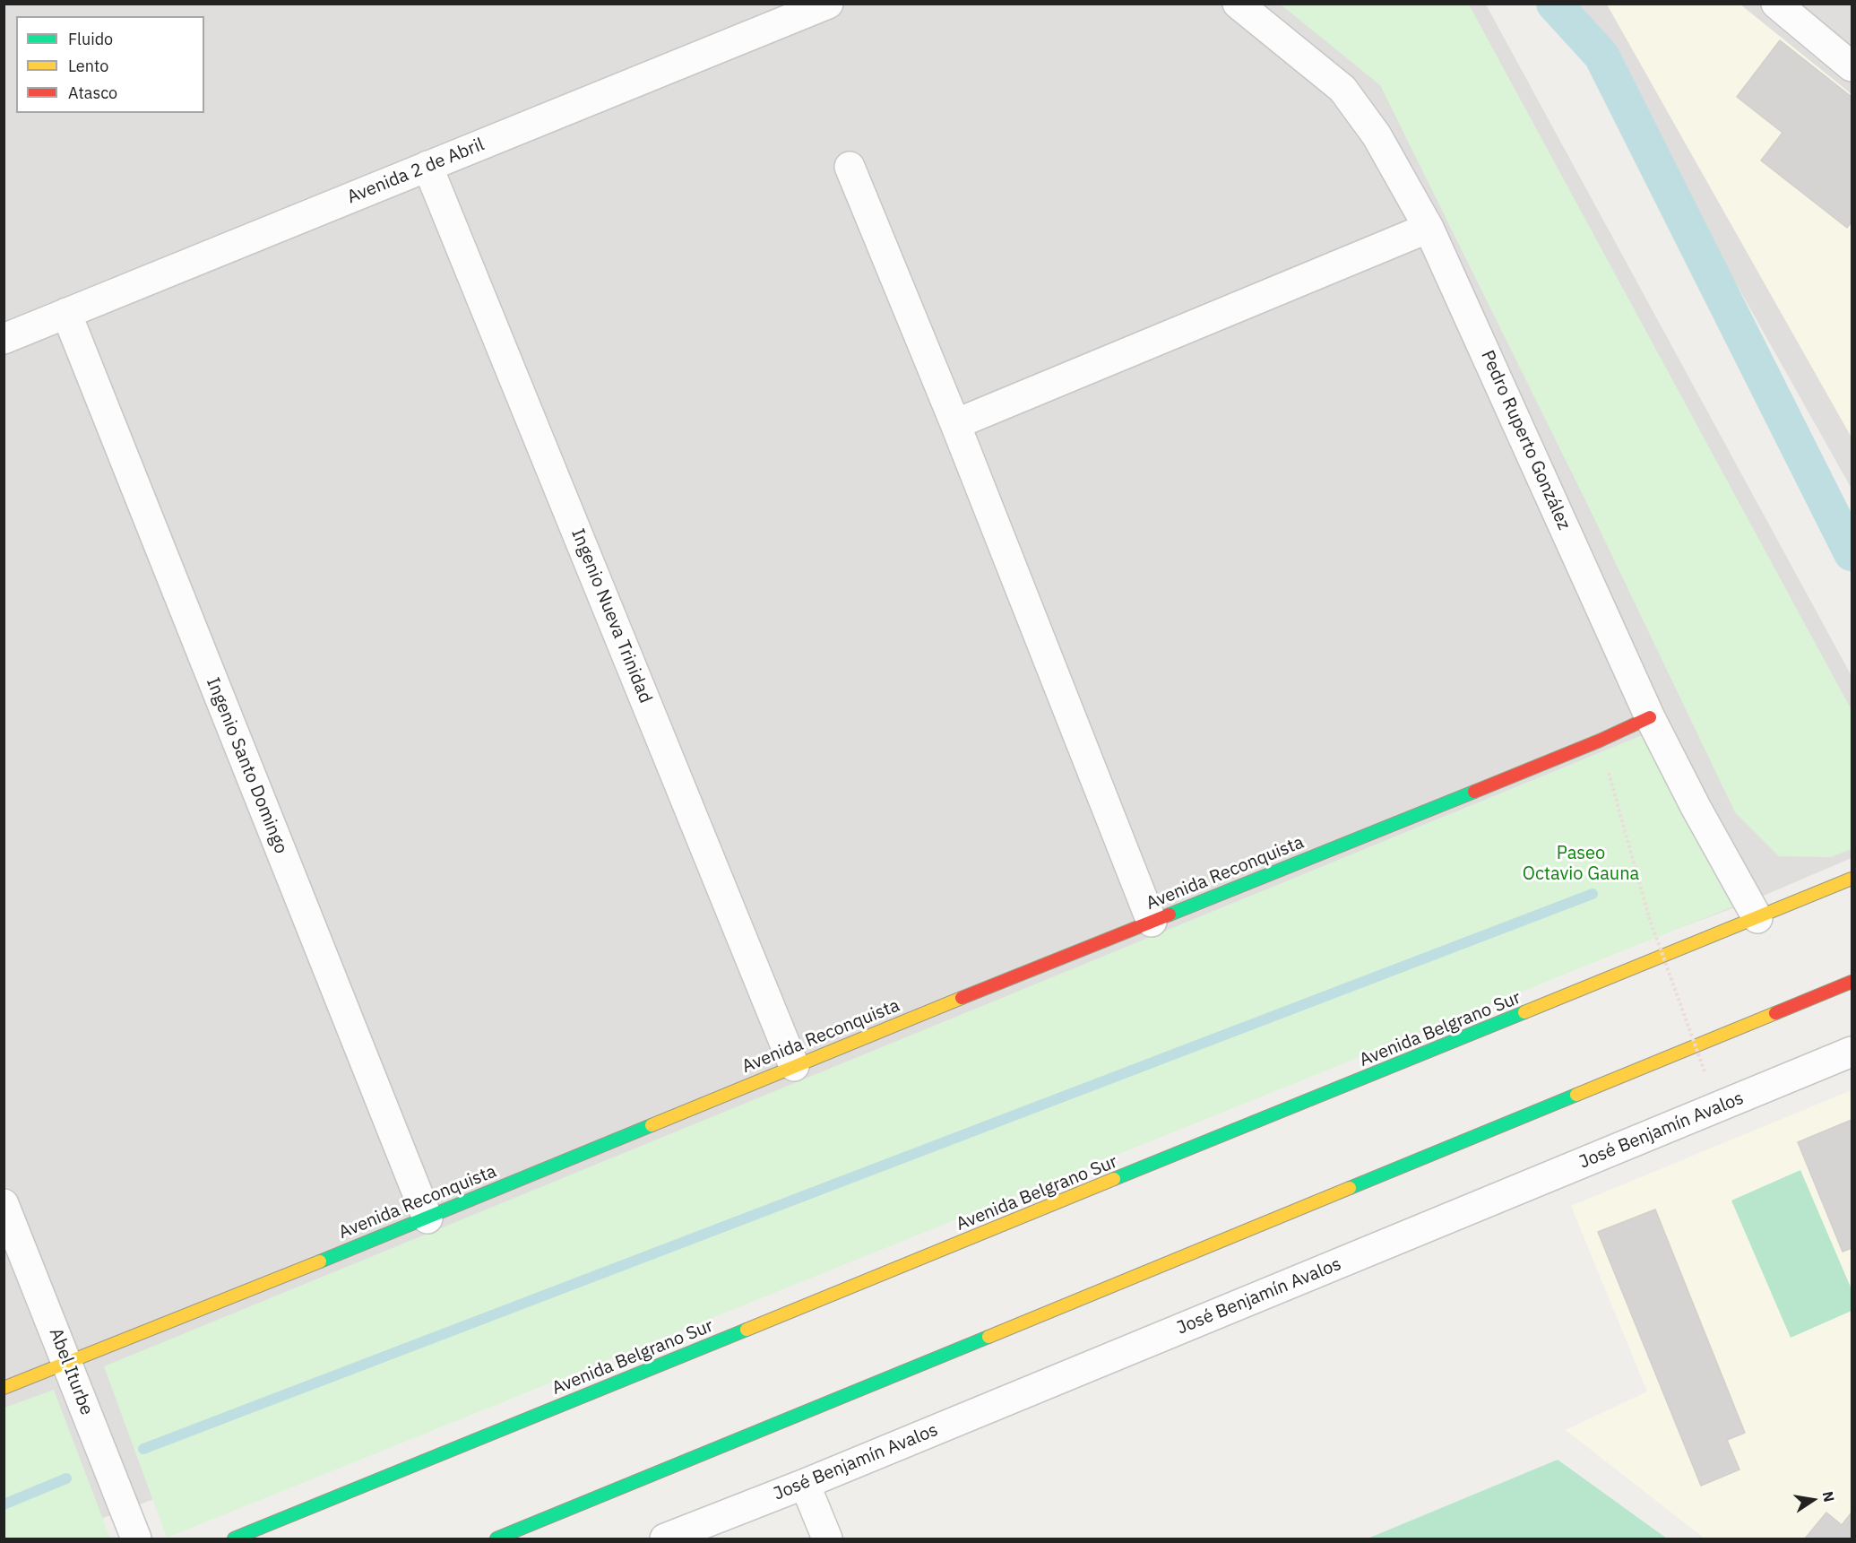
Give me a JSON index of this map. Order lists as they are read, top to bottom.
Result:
{
  "streets": {
    "main road": ["Avenida Reconquista", "Avenida Belgrano Sur"],
    "street": [
      "Avenida 2 de Abril",
      "Pedro Ruperto González",
      "Ingenio Nueva Trinidad",
      "Ingenio Santo Domingo",
      "José Benjamín Avalos",
      "Abel Iturbe"
    ]
  },
  "crossings": [
    ["Avenida 2 de Abril", "Ingenio Nueva Trinidad"],
    ["Avenida 2 de Abril", "Ingenio Santo Domingo"],
    ["Pedro Ruperto González", "Avenida Reconquista"],
    ["Pedro Ruperto González", "Avenida Belgrano Sur"],
    ["Ingenio Nueva Trinidad", "Avenida Reconquista"],
    ["Ingenio Santo Domingo", "Avenida Reconquista"],
    ["Avenida Reconquista", "Abel Iturbe"]
  ],
  "parks": ["Paseo Octavio Gauna"],
  "legend": ["Fluido", "Lento", "Atasco"],
  "north": "right"
}
